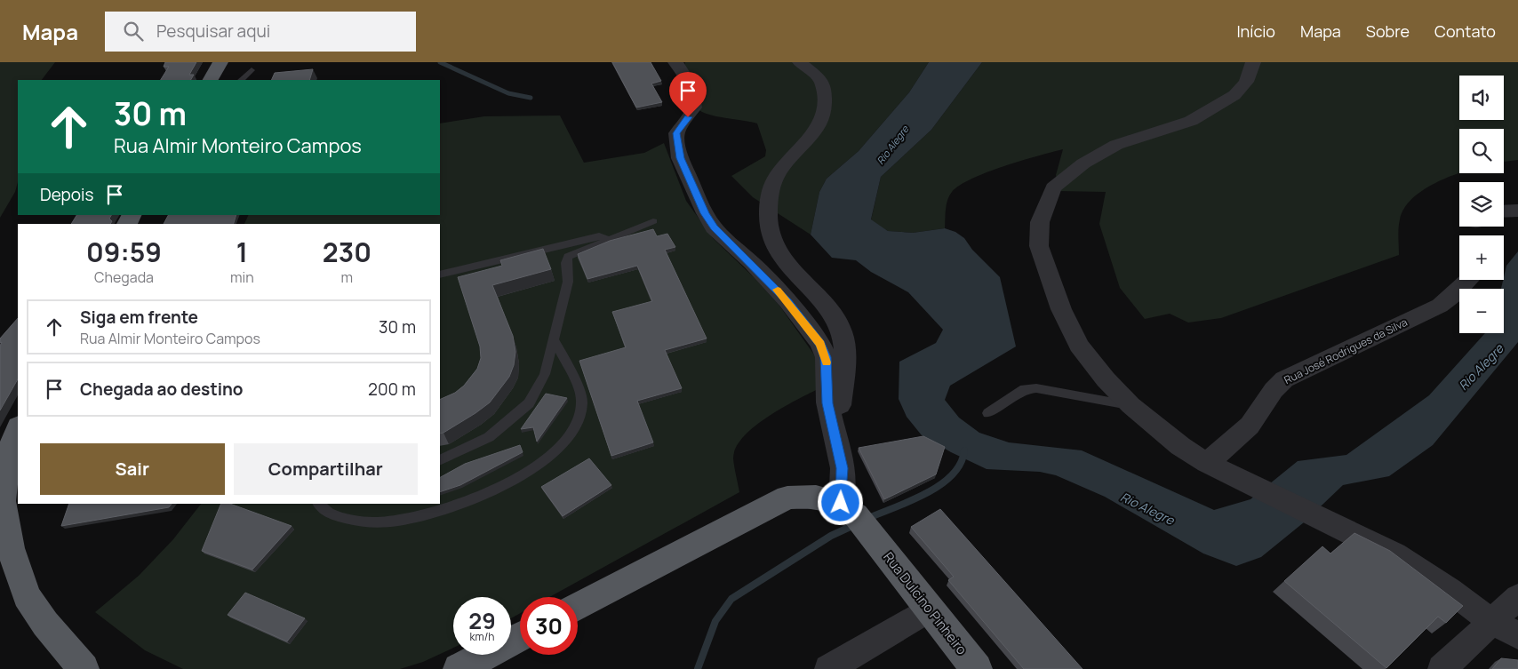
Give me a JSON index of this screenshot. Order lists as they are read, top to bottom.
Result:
{
  "streets": {
    "highway": ["Rua Dulcino Pinheiro"],
    "street": ["Rua José Rodrigues da Silva"]
  },
  "water": ["Rio Alegre"],
  "page": {
    "header": "Mapa",
    "search": "Pesquisar aqui",
    "nav": [
      "Início",
      "Mapa",
      "Sobre",
      "Contato"
    ],
    "map_buttons": ["+", "−"],
    "turn": ["30 m", "Rua Almir Monteiro Campos"],
    "then": "Depois",
    "eta": [
      "09:59",
      "Chegada",
      "1",
      "min",
      "230",
      "m"
    ],
    "list": [
      {
        "name": "Siga em frente",
        "note": "Rua Almir Monteiro Campos",
        "value": "30 m"
      },
      {
        "name": "Chegada ao destino",
        "value": "200 m"
      }
    ],
    "buttons": ["Sair", "Compartilhar"],
    "speed": "29 km/h",
    "limit": "30"
  }
}
